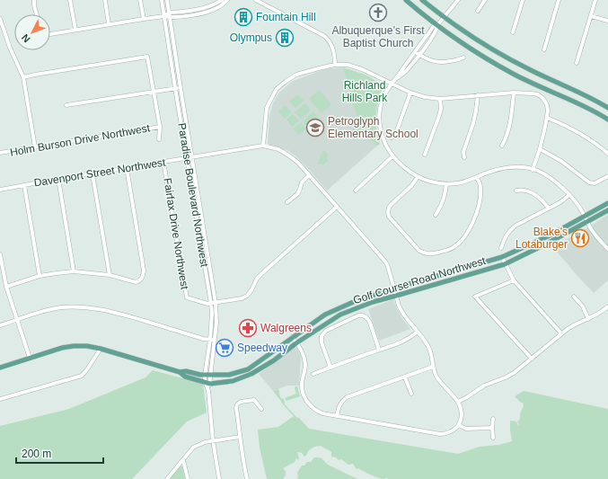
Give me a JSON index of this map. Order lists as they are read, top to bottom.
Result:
{
  "streets": {
    "main road": ["Golf Course Road Northwest"],
    "street": [
      "Holm Burson Drive Northwest",
      "Davenport Street Northwest",
      "Paradise Boulevard Northwest",
      "Fairfax Drive Northwest"
    ]
  },
  "crossings": [
    ["Davenport Street Northwest", "Paradise Boulevard Northwest"],
    ["Davenport Street Northwest", "Fairfax Drive Northwest"],
    ["Paradise Boulevard Northwest", "Fairfax Drive Northwest"],
    ["Paradise Boulevard Northwest", "Golf Course Road Northwest"]
  ],
  "parks": ["Richland Hills Park"],
  "places": {
    "church": ["Albuquerque’s First Baptist Church"],
    "building": ["Fountain Hill", "Olympus"],
    "school or university": ["Petroglyph Elementary School"],
    "restaurant": ["Blake's Lotaburger"],
    "pharmacy": ["Walgreens"],
    "supermarket": ["Speedway"]
  },
  "scale_bar": "200 m",
  "north": "bottom left"
}
